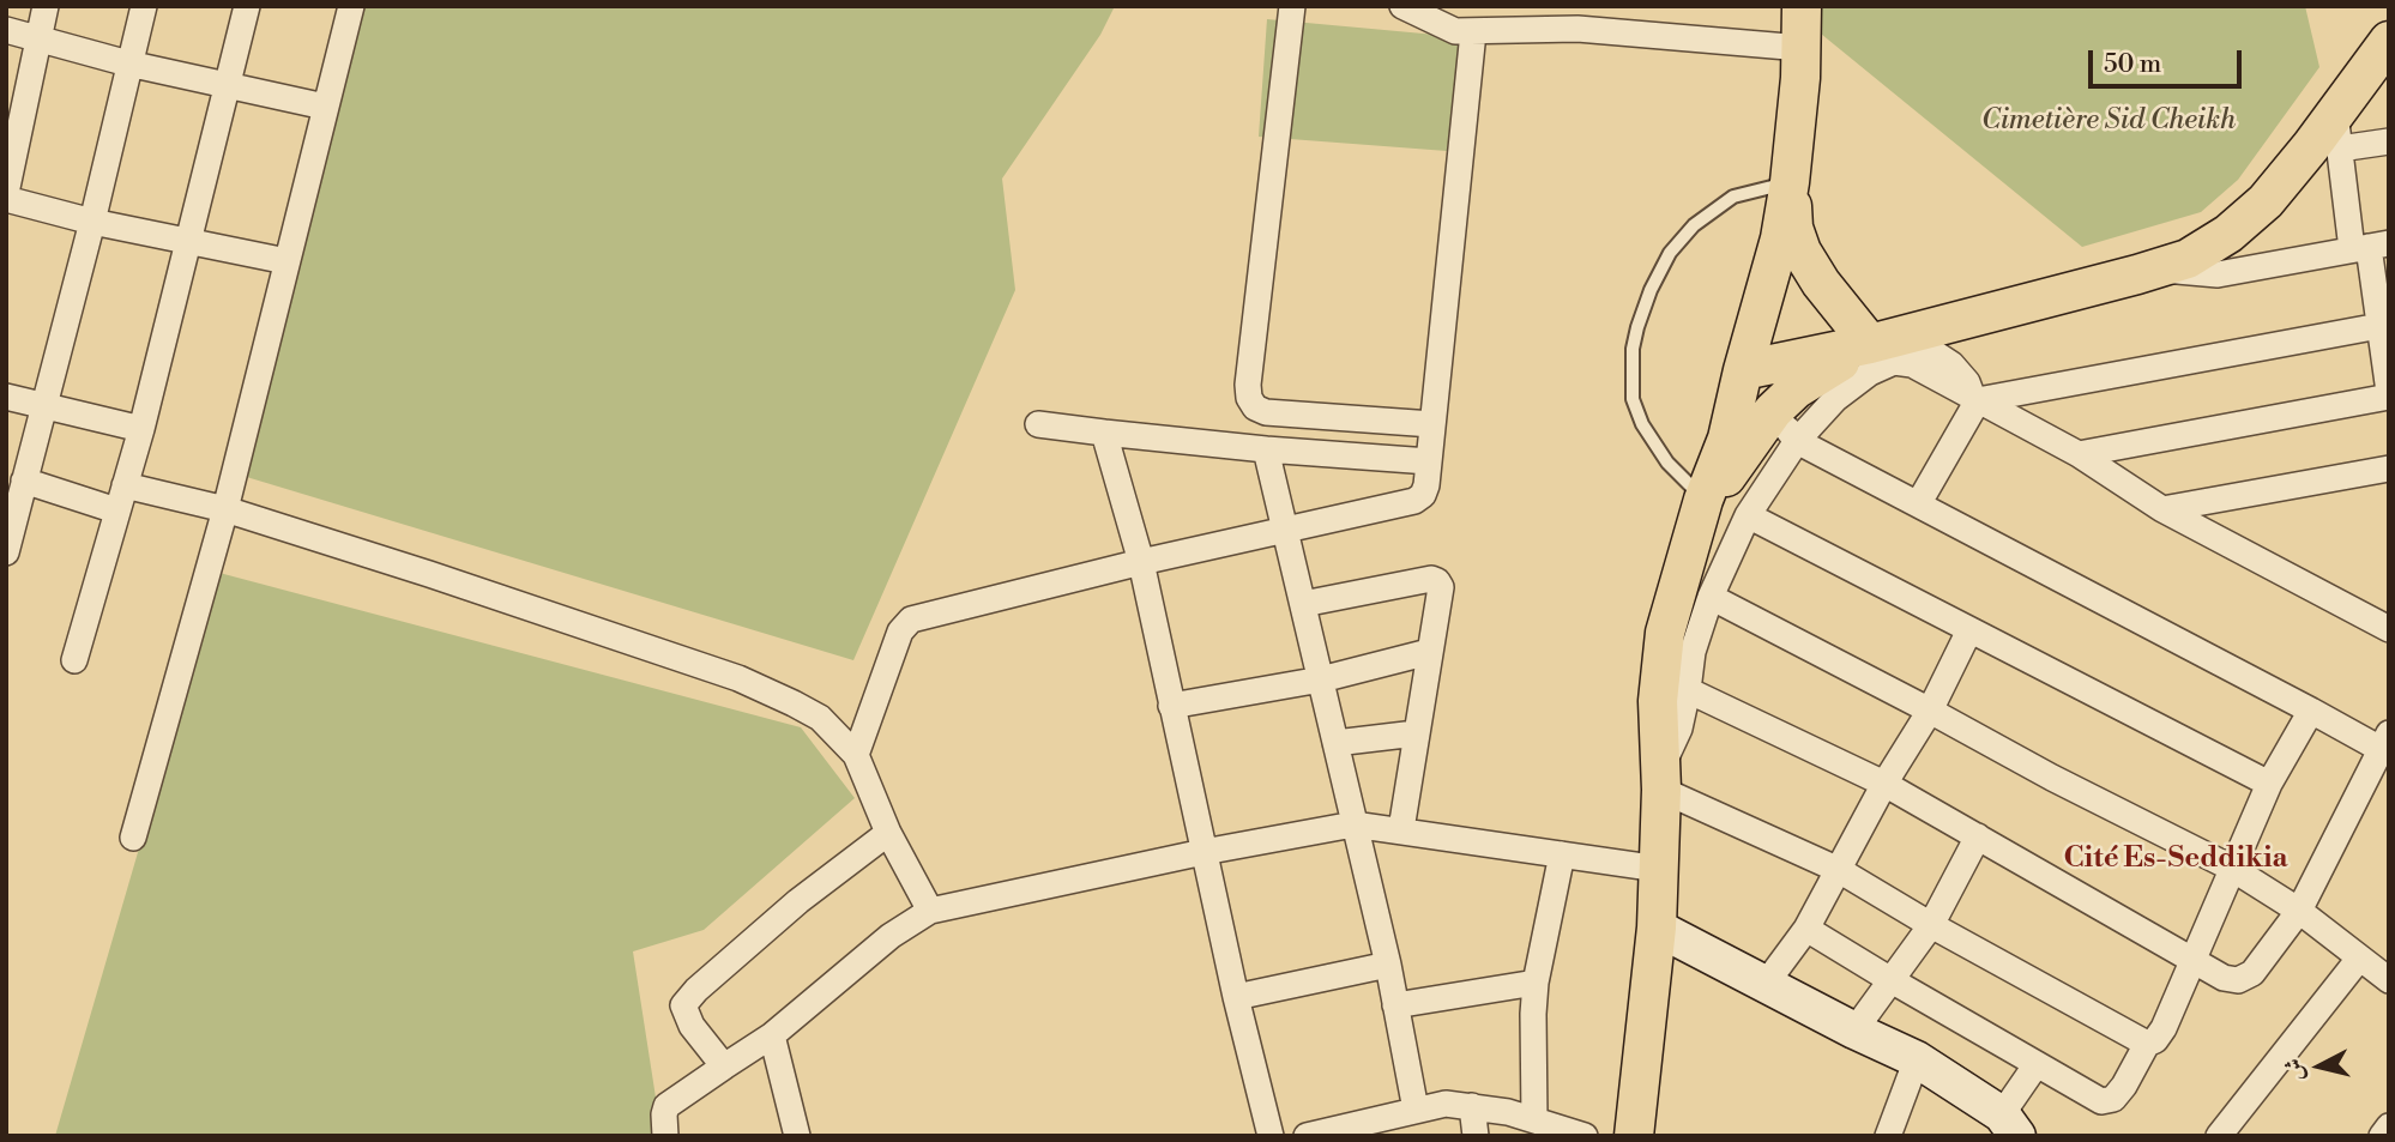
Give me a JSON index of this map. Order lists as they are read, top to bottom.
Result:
{
  "districts": ["Cité Es-Seddikia"],
  "parks": ["Cimetière Sid Cheikh"],
  "scale_bar": "50 m",
  "north": "left"
}
